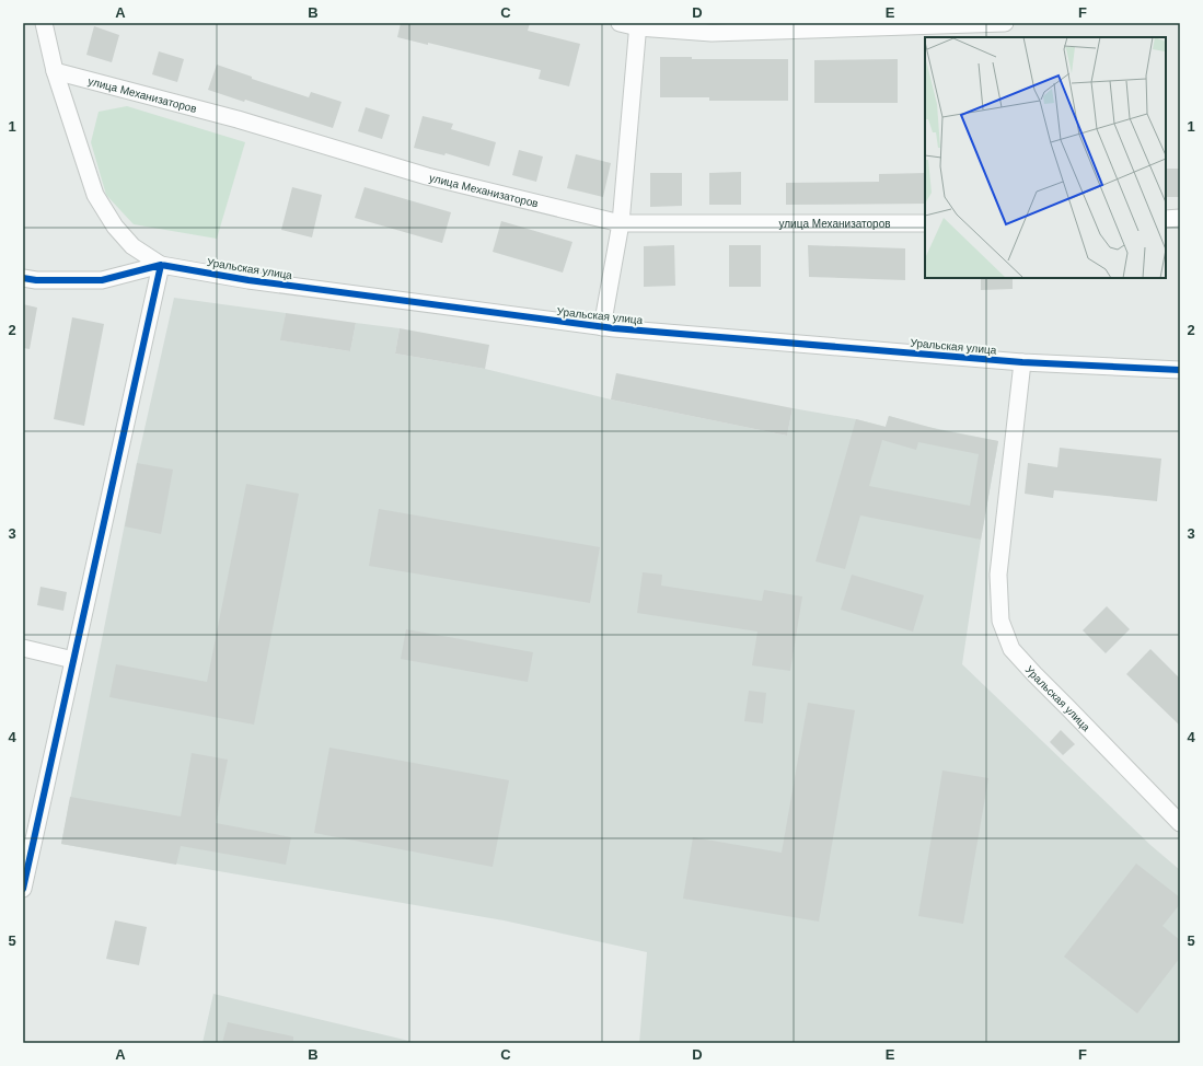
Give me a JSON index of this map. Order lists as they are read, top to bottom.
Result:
{
  "streets": {
    "street": ["улица Механизаторов", "Уральская улица"]
  },
  "grid": {
    "columns": [
      "A",
      "B",
      "C",
      "D",
      "E",
      "F"
    ],
    "rows": [
      "1",
      "2",
      "3",
      "4",
      "5"
    ]
  }
}
